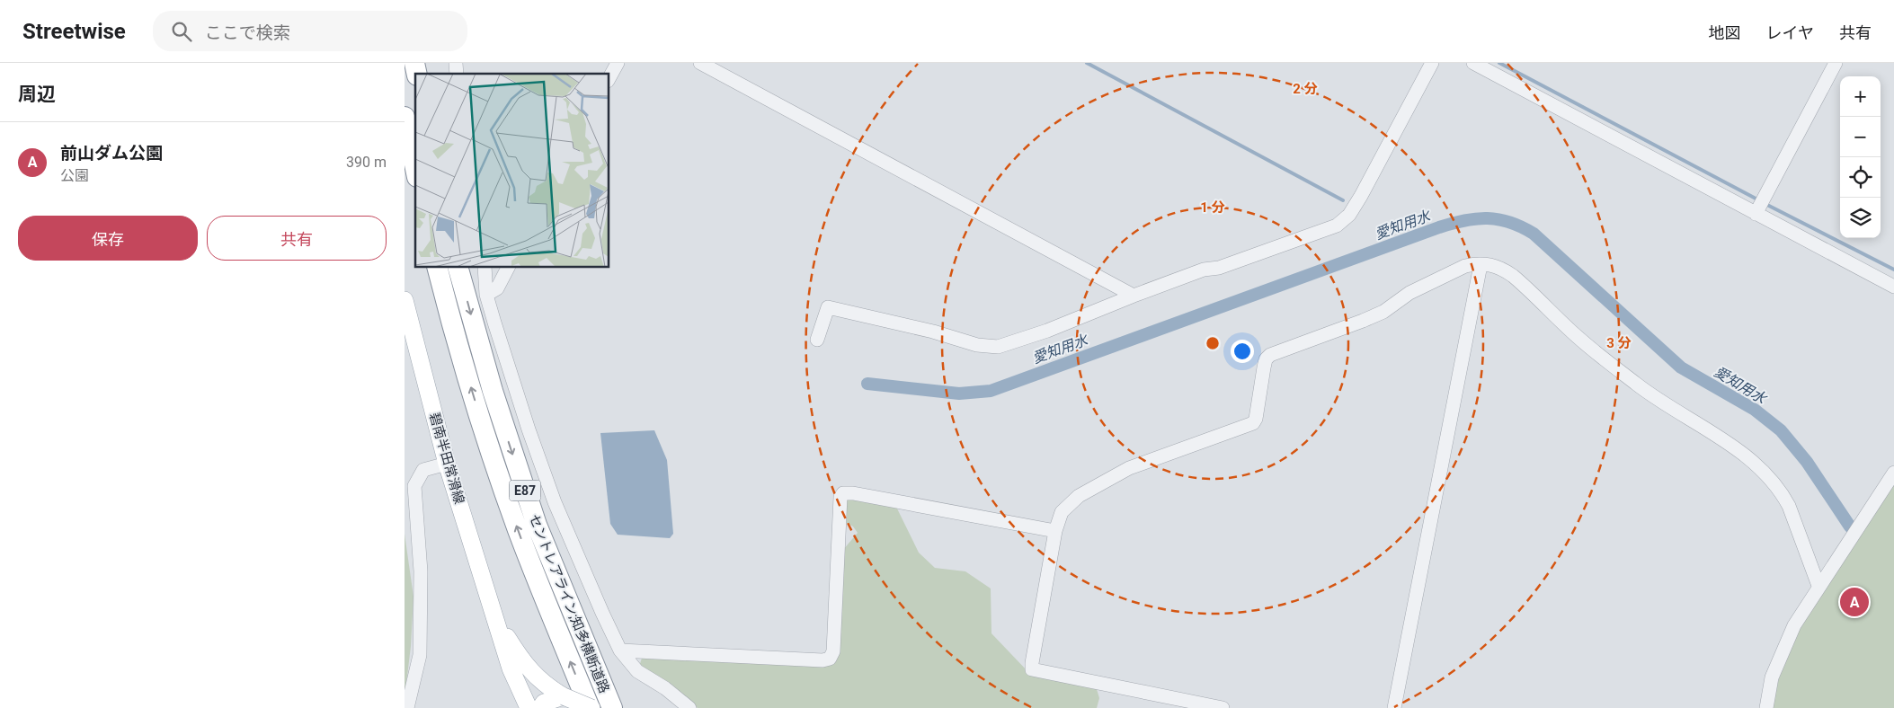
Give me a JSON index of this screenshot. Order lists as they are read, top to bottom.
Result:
{
  "streets": {
    "highway": ["E87", "セントレアライン;知多横断道路"],
    "main road": ["碧南半田常滑線"]
  },
  "crossings": [
    ["碧南半田常滑線", "セントレアライン;知多横断道路"]
  ],
  "water": ["愛知用水"],
  "page": {
    "header": "Streetwise",
    "search": "ここで検索",
    "nav": ["地図", "レイヤ", "共有"],
    "heading": "周辺",
    "map_buttons": ["+", "−"],
    "list": [
      {
        "mark": "A",
        "name": "前山ダム公園",
        "note": "公園",
        "value": "390 m"
      }
    ],
    "buttons": ["保存", "共有"],
    "pins": "A"
  },
  "rings": ["2 分", "1 分", "3 分"]
}
